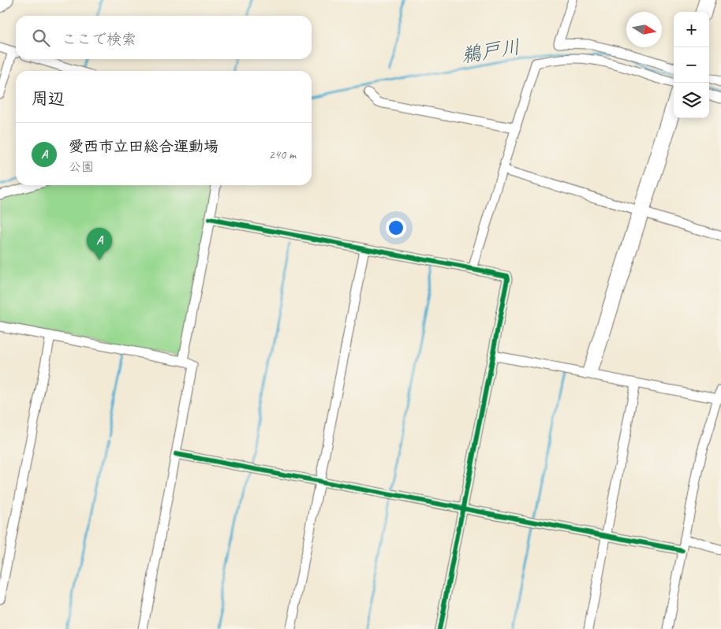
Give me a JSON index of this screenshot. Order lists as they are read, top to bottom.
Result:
{
  "water": ["鵜戸川"],
  "north": "right",
  "page": {
    "map_buttons": ["+", "−"],
    "search": "ここで検索",
    "heading": "周辺",
    "list": [
      {
        "mark": "A",
        "name": "愛西市立田総合運動場",
        "note": "公園",
        "value": "240 m"
      }
    ],
    "pins": "A"
  }
}
